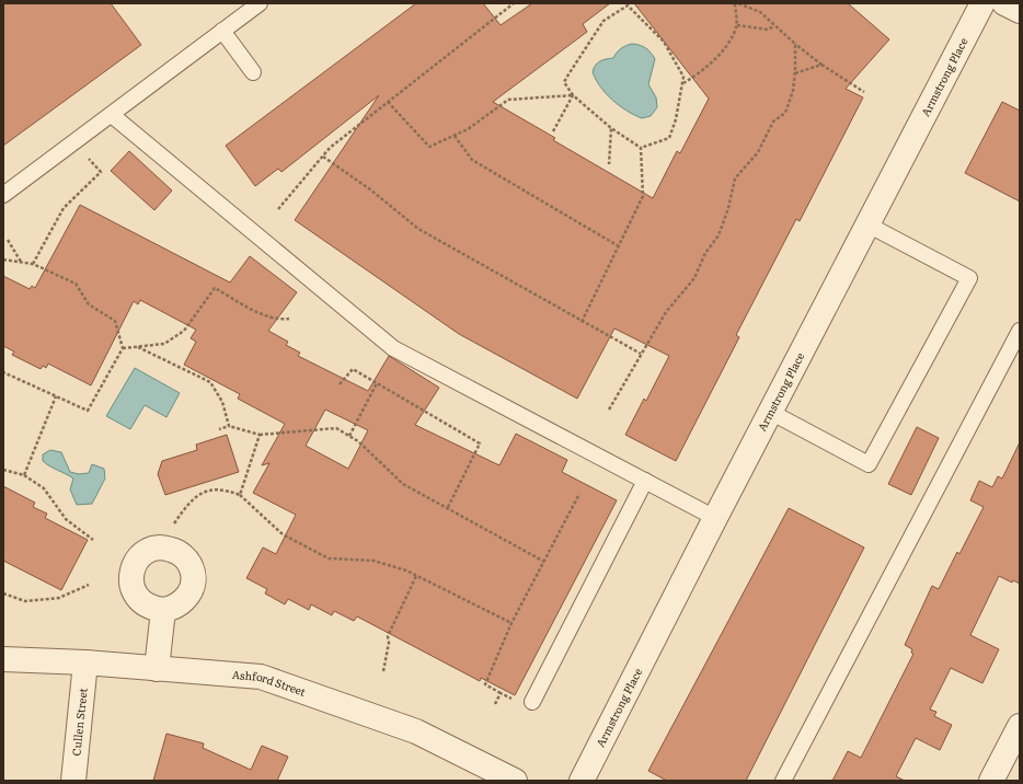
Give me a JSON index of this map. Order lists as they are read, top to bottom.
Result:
{
  "streets": {
    "street": ["Armstrong Place", "Ashford Street", "Cullen Street"]
  },
  "crossings": [
    ["Ashford Street", "Cullen Street"]
  ]
}
